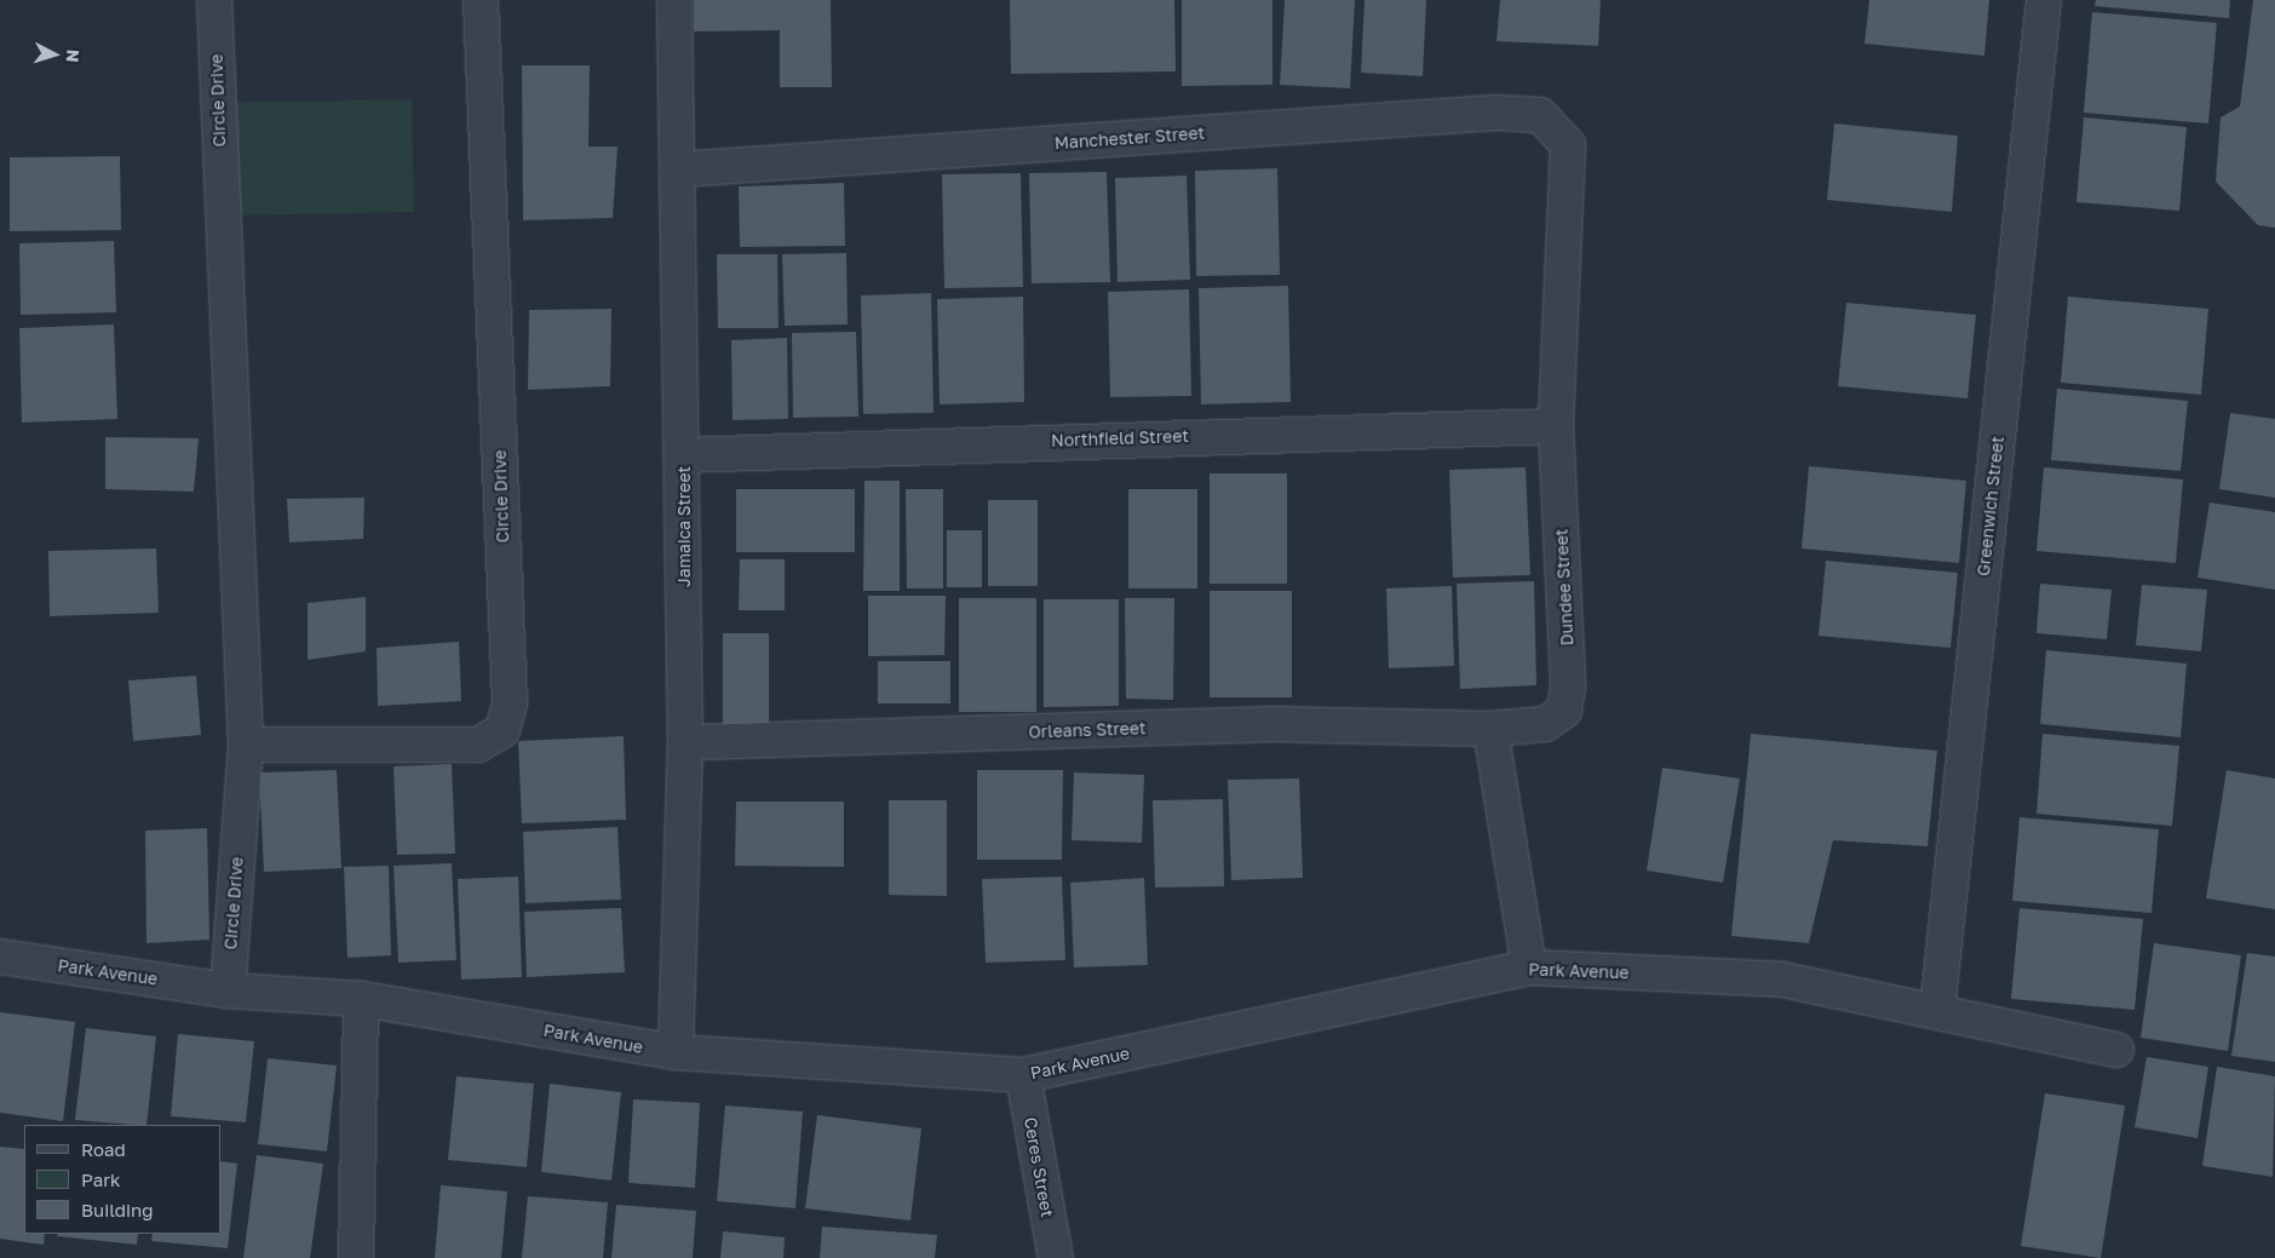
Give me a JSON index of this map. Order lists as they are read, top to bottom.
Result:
{
  "streets": {
    "street": [
      "Circle Drive",
      "Manchester Street",
      "Northfield Street",
      "Greenwich Street",
      "Jamaica Street",
      "Dundee Street",
      "Orleans Street",
      "Park Avenue",
      "Ceres Street"
    ]
  },
  "crossings": [
    ["Circle Drive", "Park Avenue"],
    ["Manchester Street", "Jamaica Street"],
    ["Manchester Street", "Dundee Street"],
    ["Northfield Street", "Jamaica Street"],
    ["Northfield Street", "Dundee Street"],
    ["Greenwich Street", "Park Avenue"],
    ["Jamaica Street", "Orleans Street"],
    ["Jamaica Street", "Park Avenue"],
    ["Dundee Street", "Orleans Street"],
    ["Park Avenue", "Ceres Street"]
  ],
  "legend": ["Road", "Park", "Building"],
  "north": "right"
}
